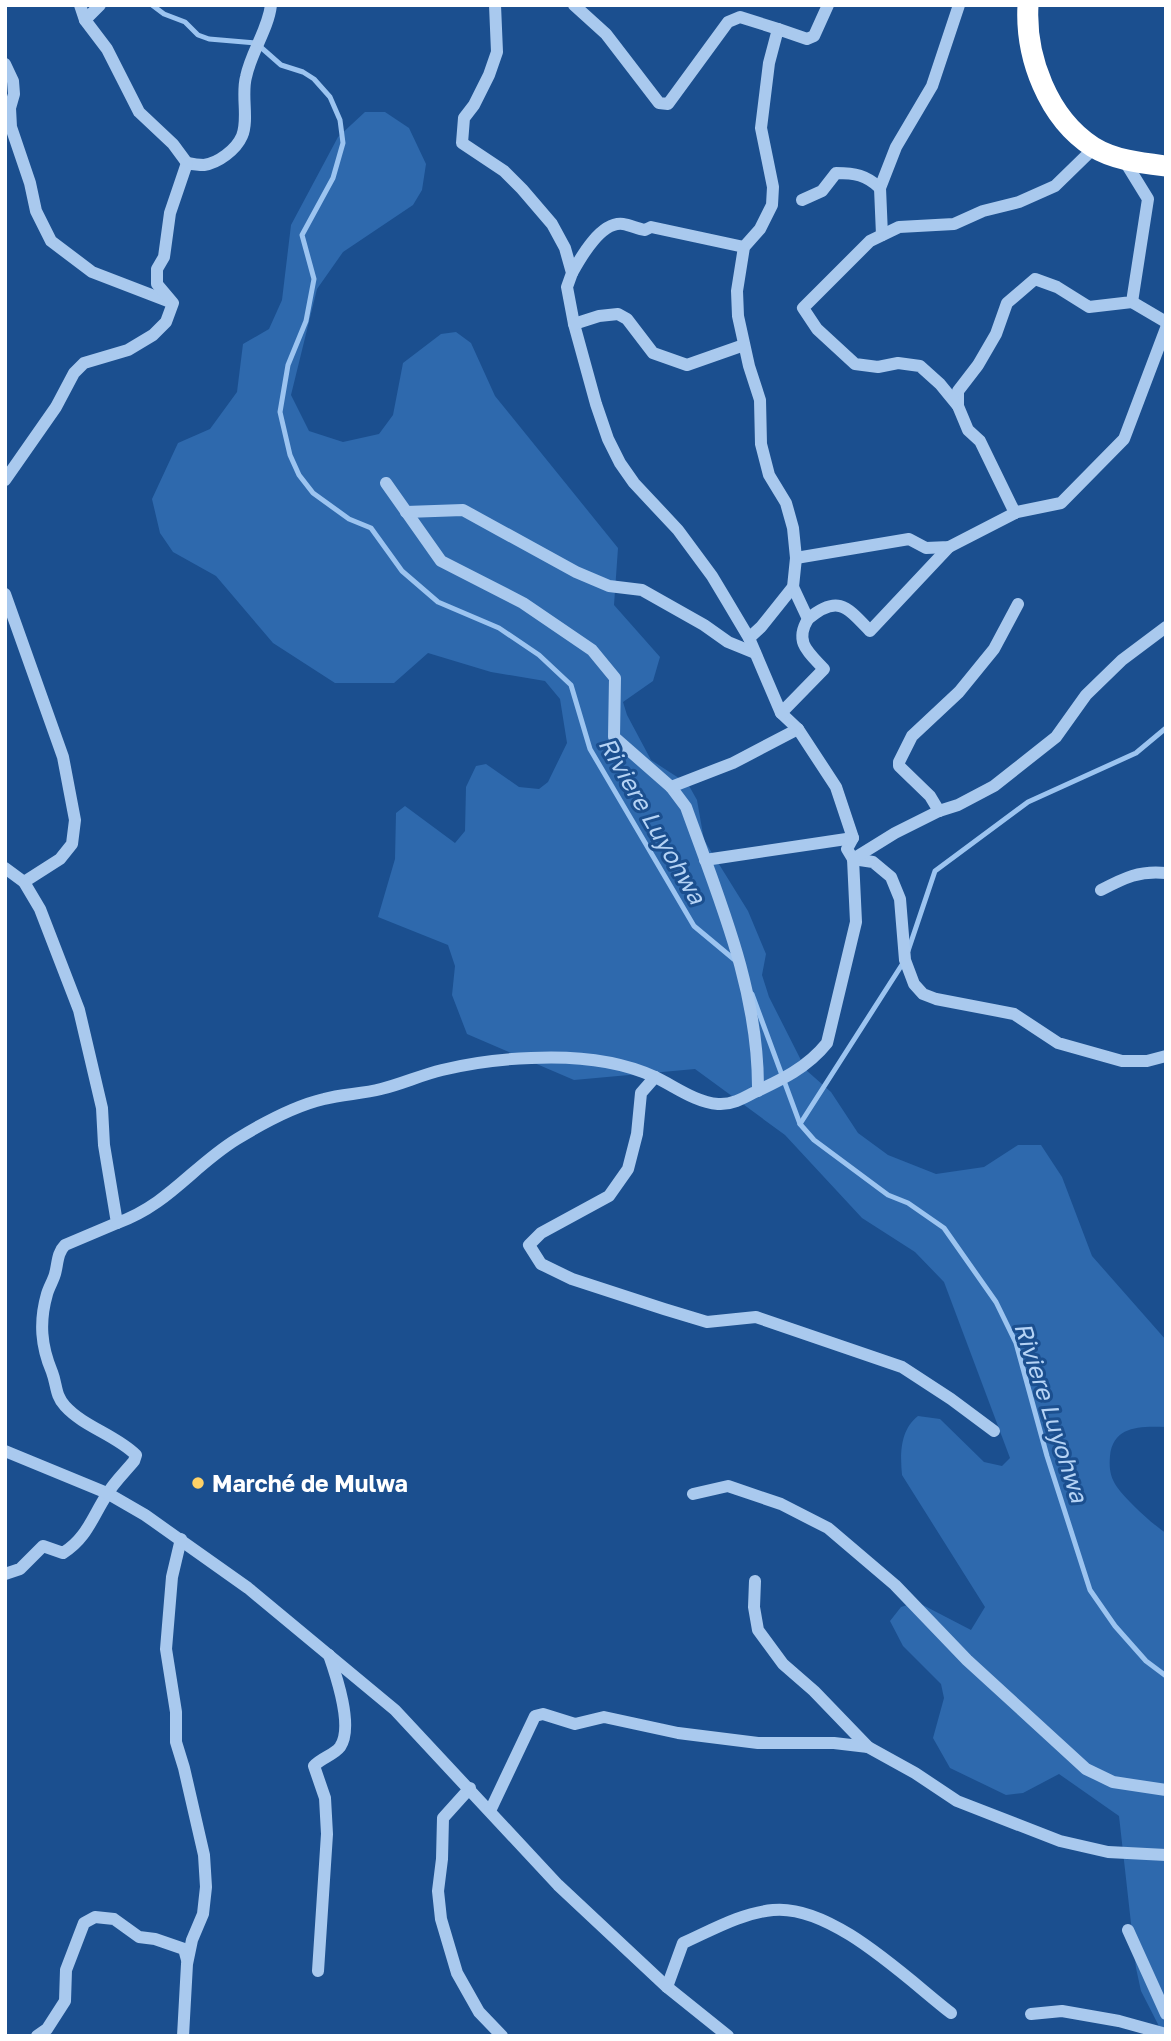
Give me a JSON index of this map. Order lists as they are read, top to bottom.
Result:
{
  "water": ["Riviere Luyohwa"],
  "places": ["Marché de Mulwa"]
}
